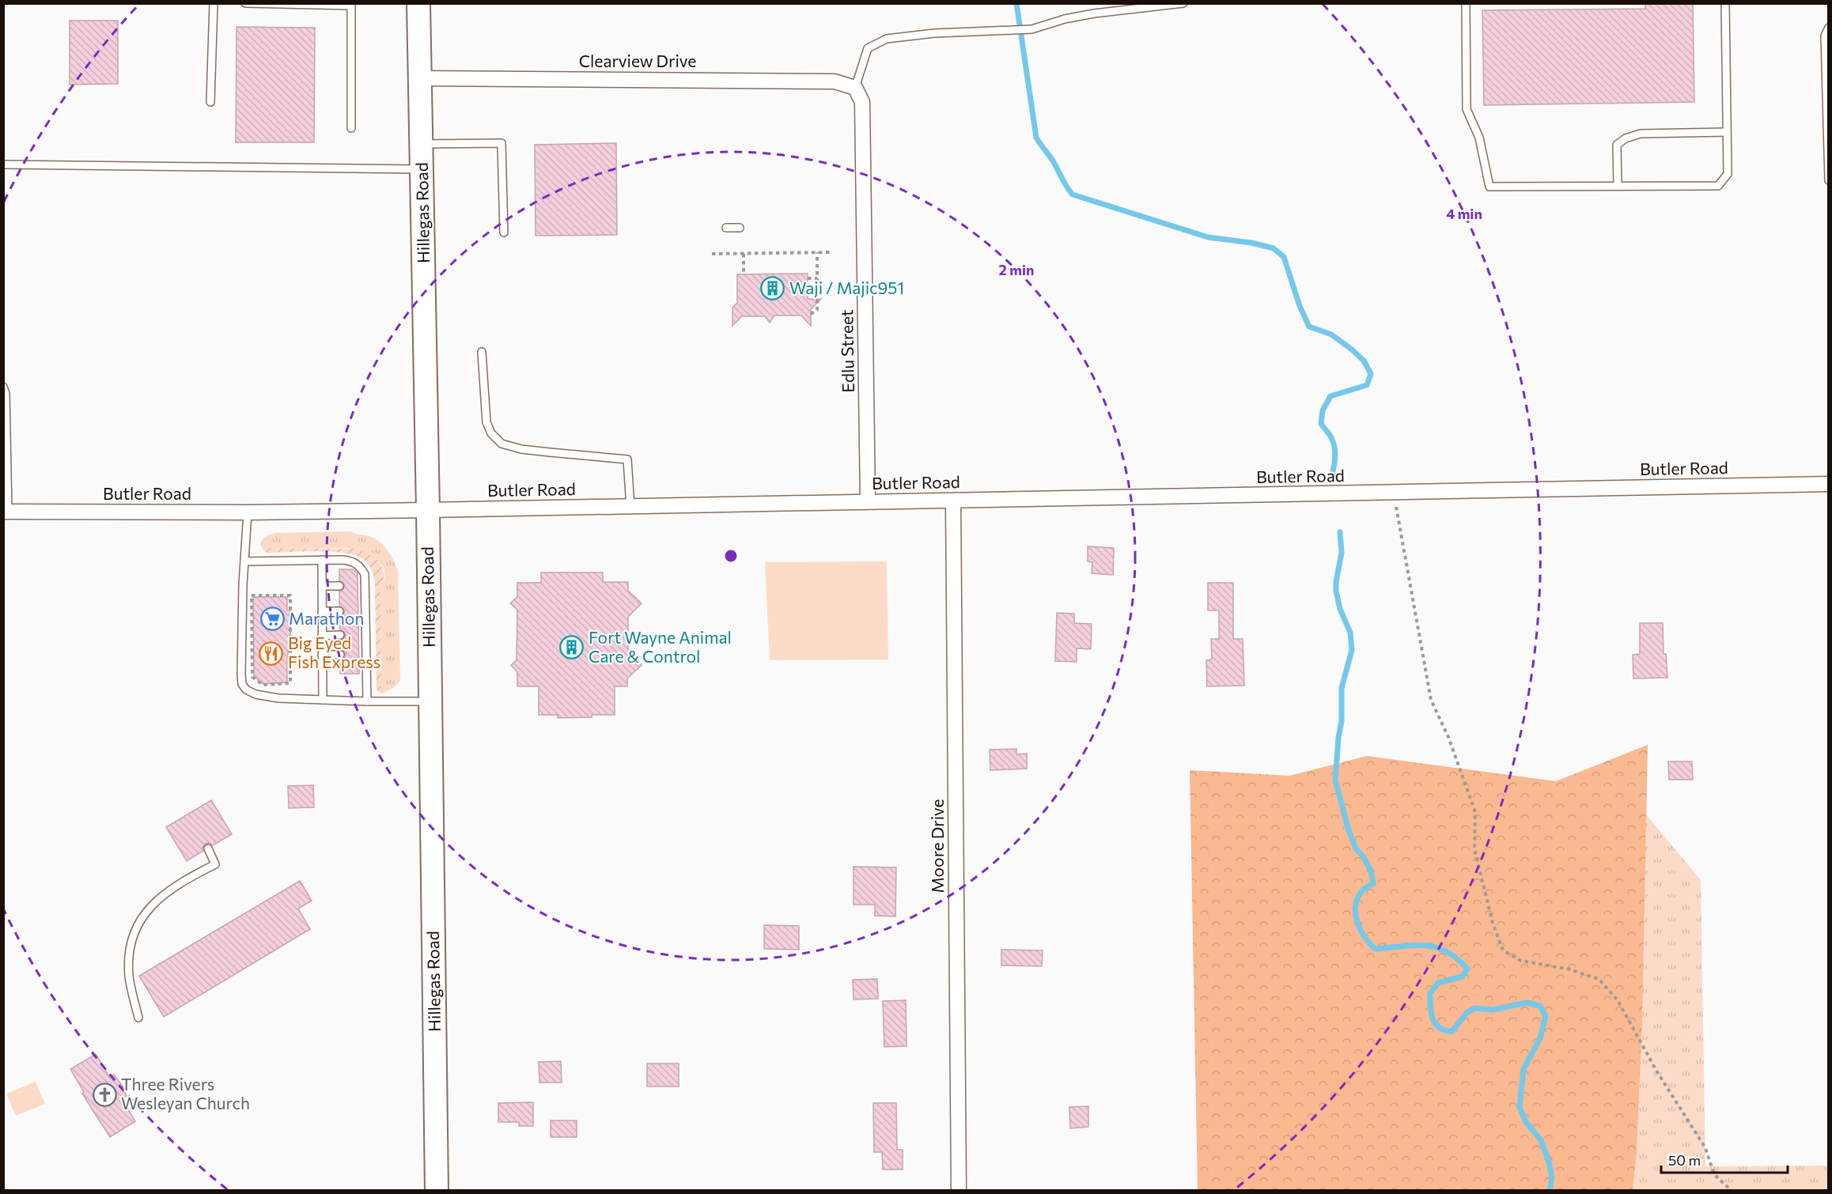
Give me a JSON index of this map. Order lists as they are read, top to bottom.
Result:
{
  "streets": {
    "main road": ["Hillegas Road"],
    "street": [
      "Clearview Drive",
      "Edlu Street",
      "Butler Road",
      "Moore Drive"
    ]
  },
  "crossings": [
    ["Clearview Drive", "Hillegas Road"],
    ["Clearview Drive", "Edlu Street"],
    ["Hillegas Road", "Butler Road"],
    ["Edlu Street", "Butler Road"],
    ["Butler Road", "Moore Drive"]
  ],
  "places": {
    "building": ["Waji / Majic951", "Fort Wayne Animal Care & Control"],
    "supermarket": ["Marathon"],
    "restaurant": ["Big Eyed Fish Express"],
    "church": ["Three Rivers Wesleyan Church"]
  },
  "scale_bar": "50 m",
  "rings": ["4 min", "2 min"]
}
